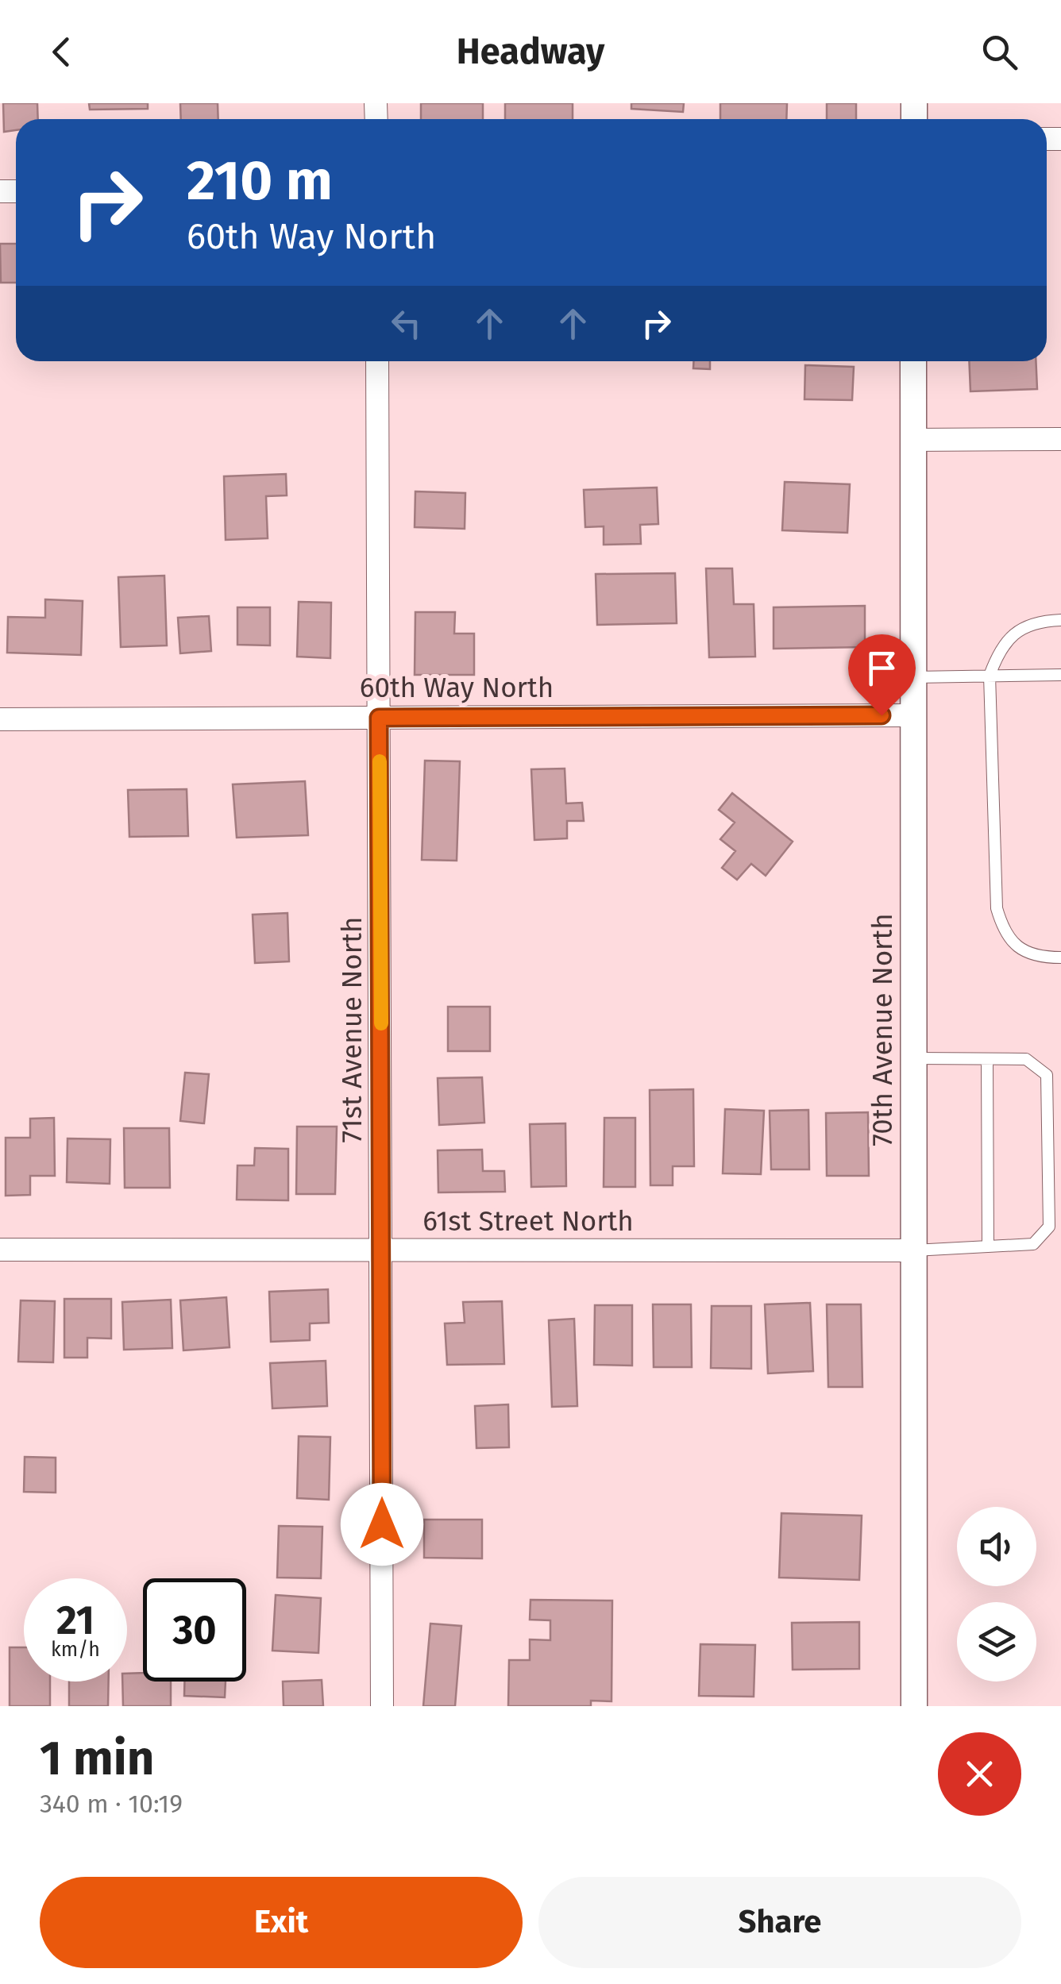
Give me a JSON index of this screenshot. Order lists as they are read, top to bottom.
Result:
{
  "streets": {
    "street": [
      "60th Way North",
      "71st Avenue North",
      "70th Avenue North",
      "61st Street North"
    ]
  },
  "crossings": [
    ["60th Way North", "71st Avenue North"],
    ["60th Way North", "70th Avenue North"],
    ["71st Avenue North", "61st Street North"],
    ["70th Avenue North", "61st Street North"]
  ],
  "page": {
    "header": "Headway",
    "turn": ["210 m", "60th Way North"],
    "speed": "21 km/h",
    "limit": "30",
    "heading": ["1 min", "340 m · 10:19"],
    "buttons": ["Exit", "Share"]
  }
}
